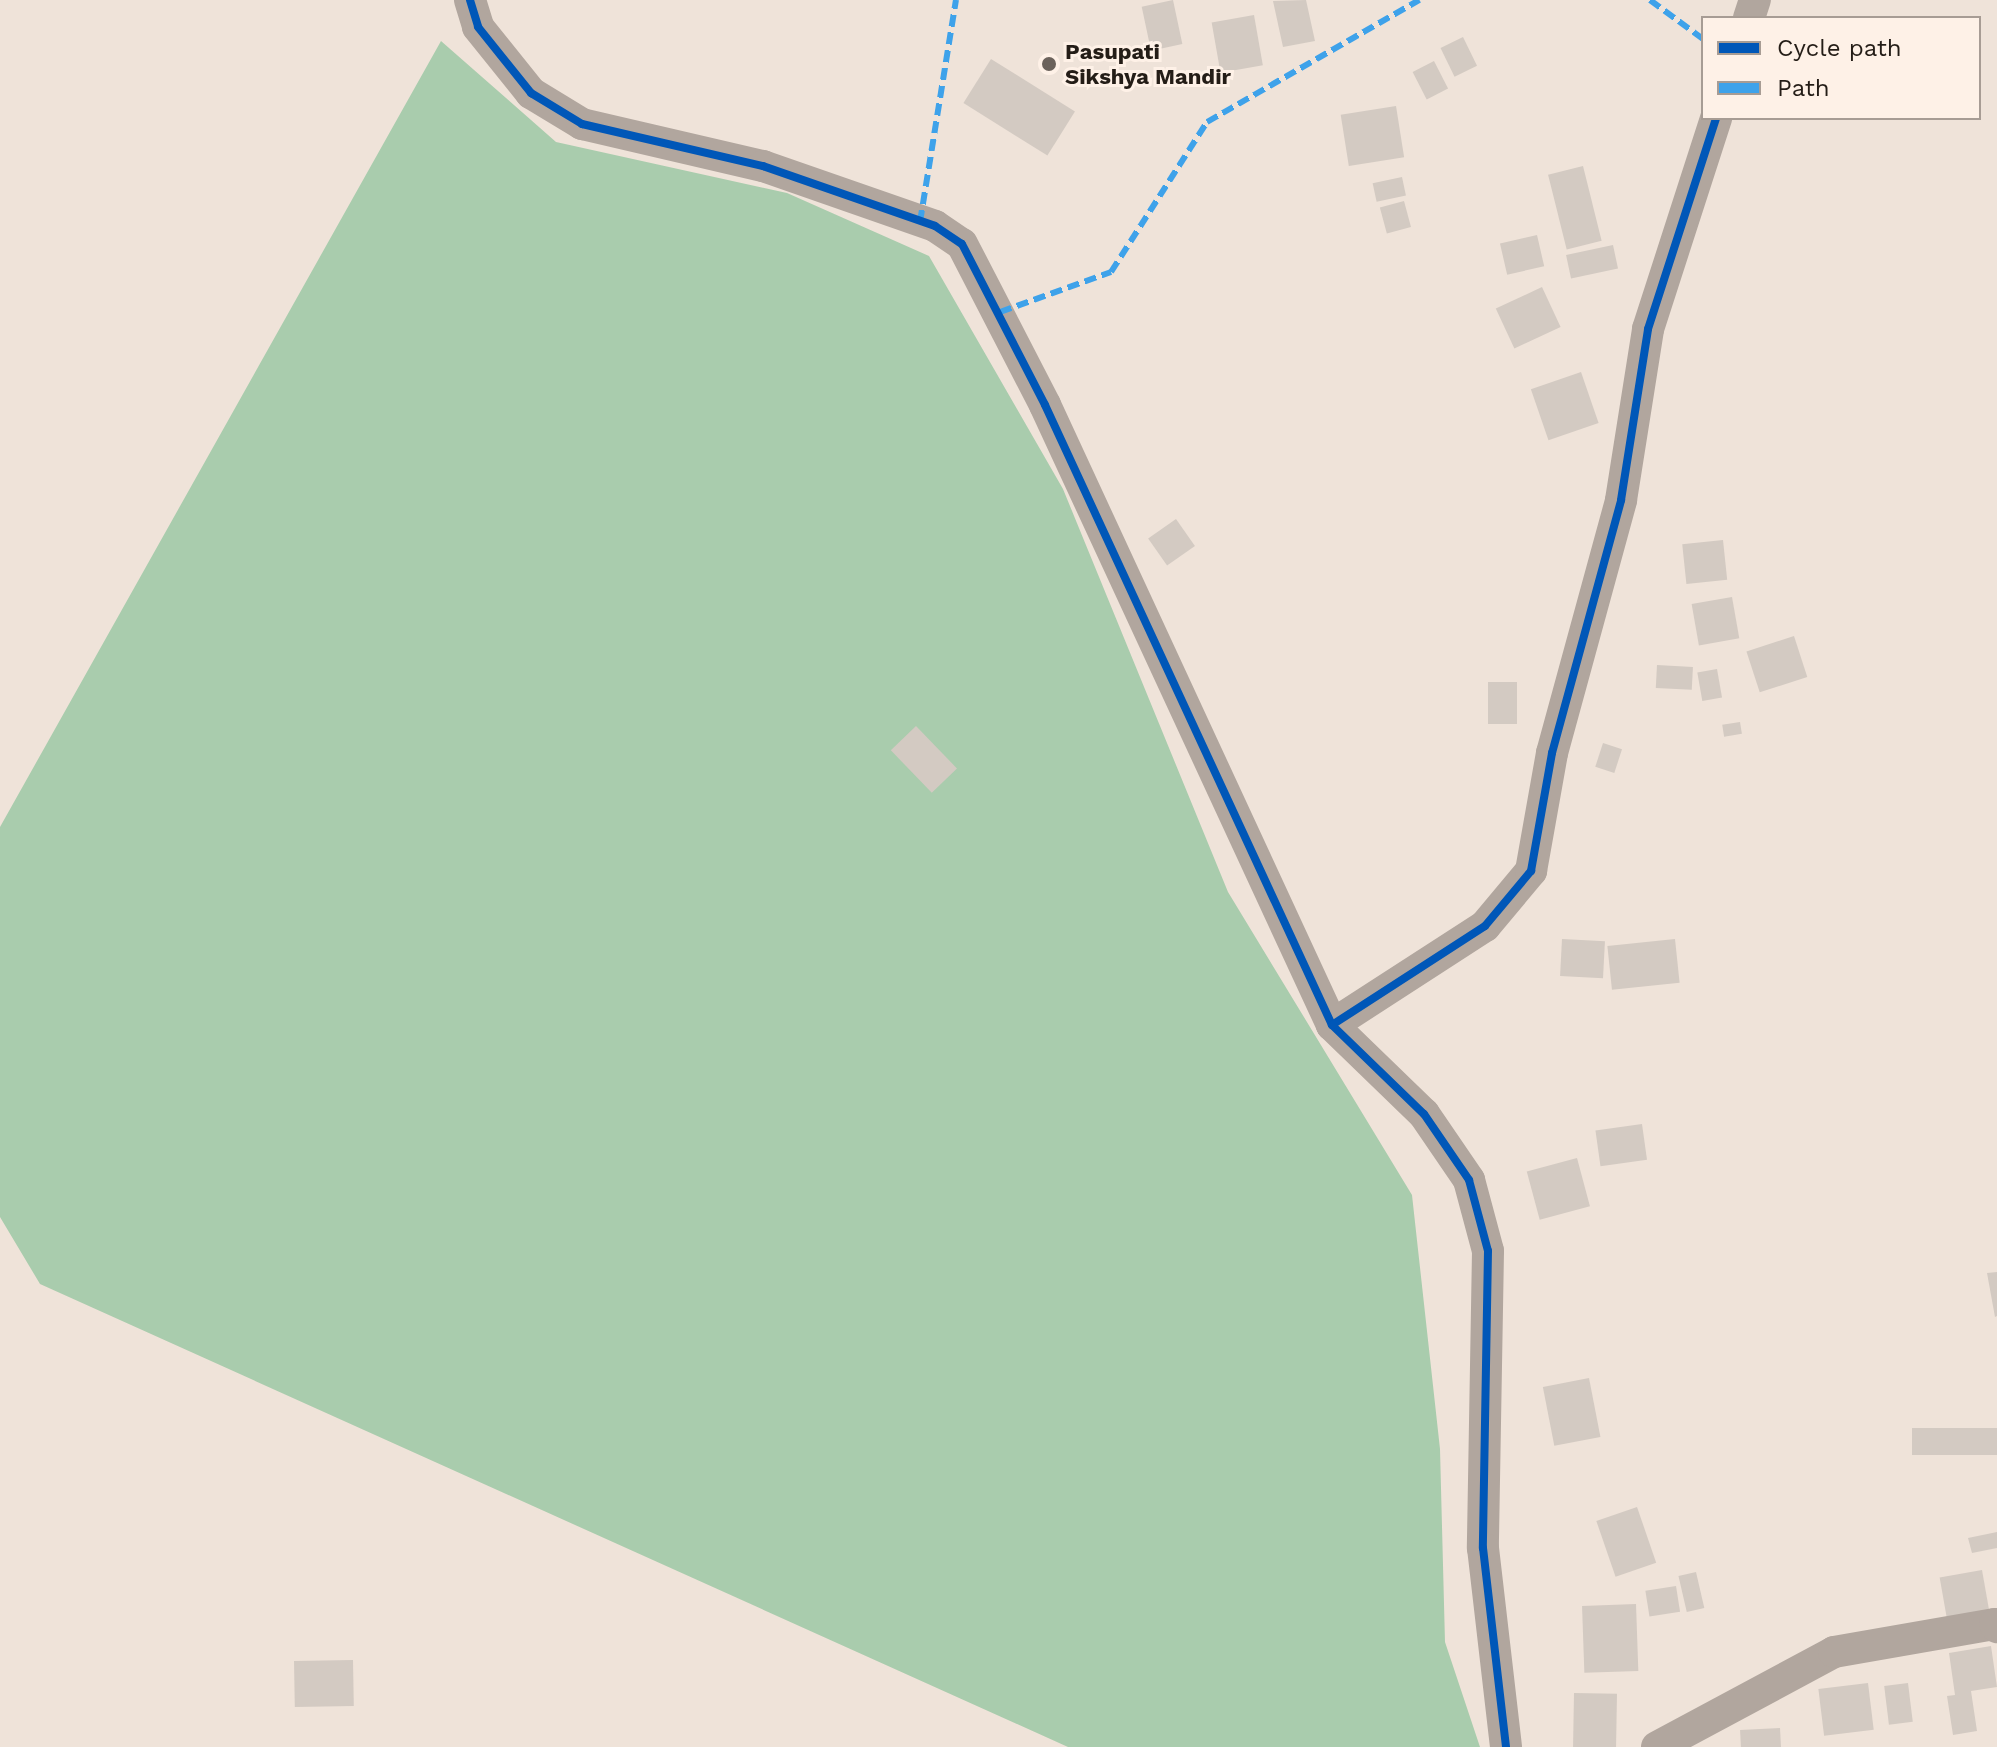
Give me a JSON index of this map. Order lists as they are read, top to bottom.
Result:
{
  "places": ["Pasupati Sikshya Mandir"],
  "legend": ["Cycle path", "Path"]
}
